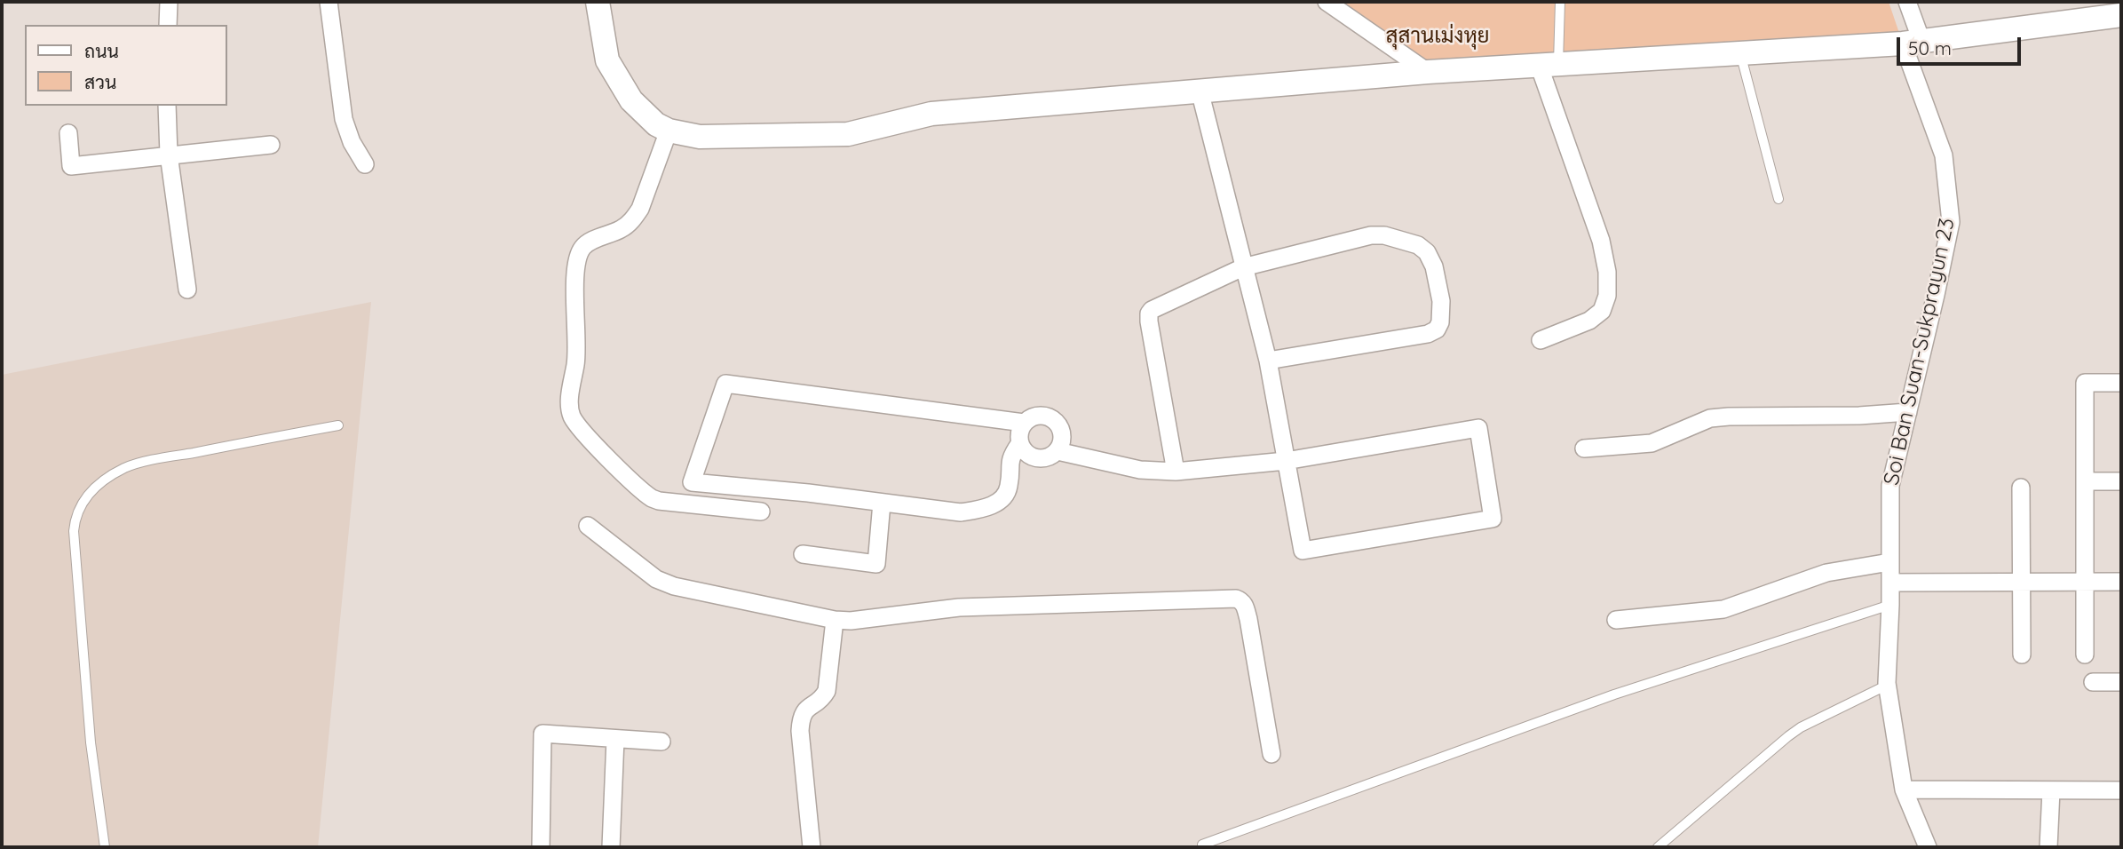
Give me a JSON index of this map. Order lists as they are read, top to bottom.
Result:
{
  "streets": {
    "street": ["Soi Ban Suan-Sukprayun 23"]
  },
  "parks": ["สุสานเม่งหุย"],
  "legend": ["ถนน", "สวน"],
  "scale_bar": "50 m"
}
